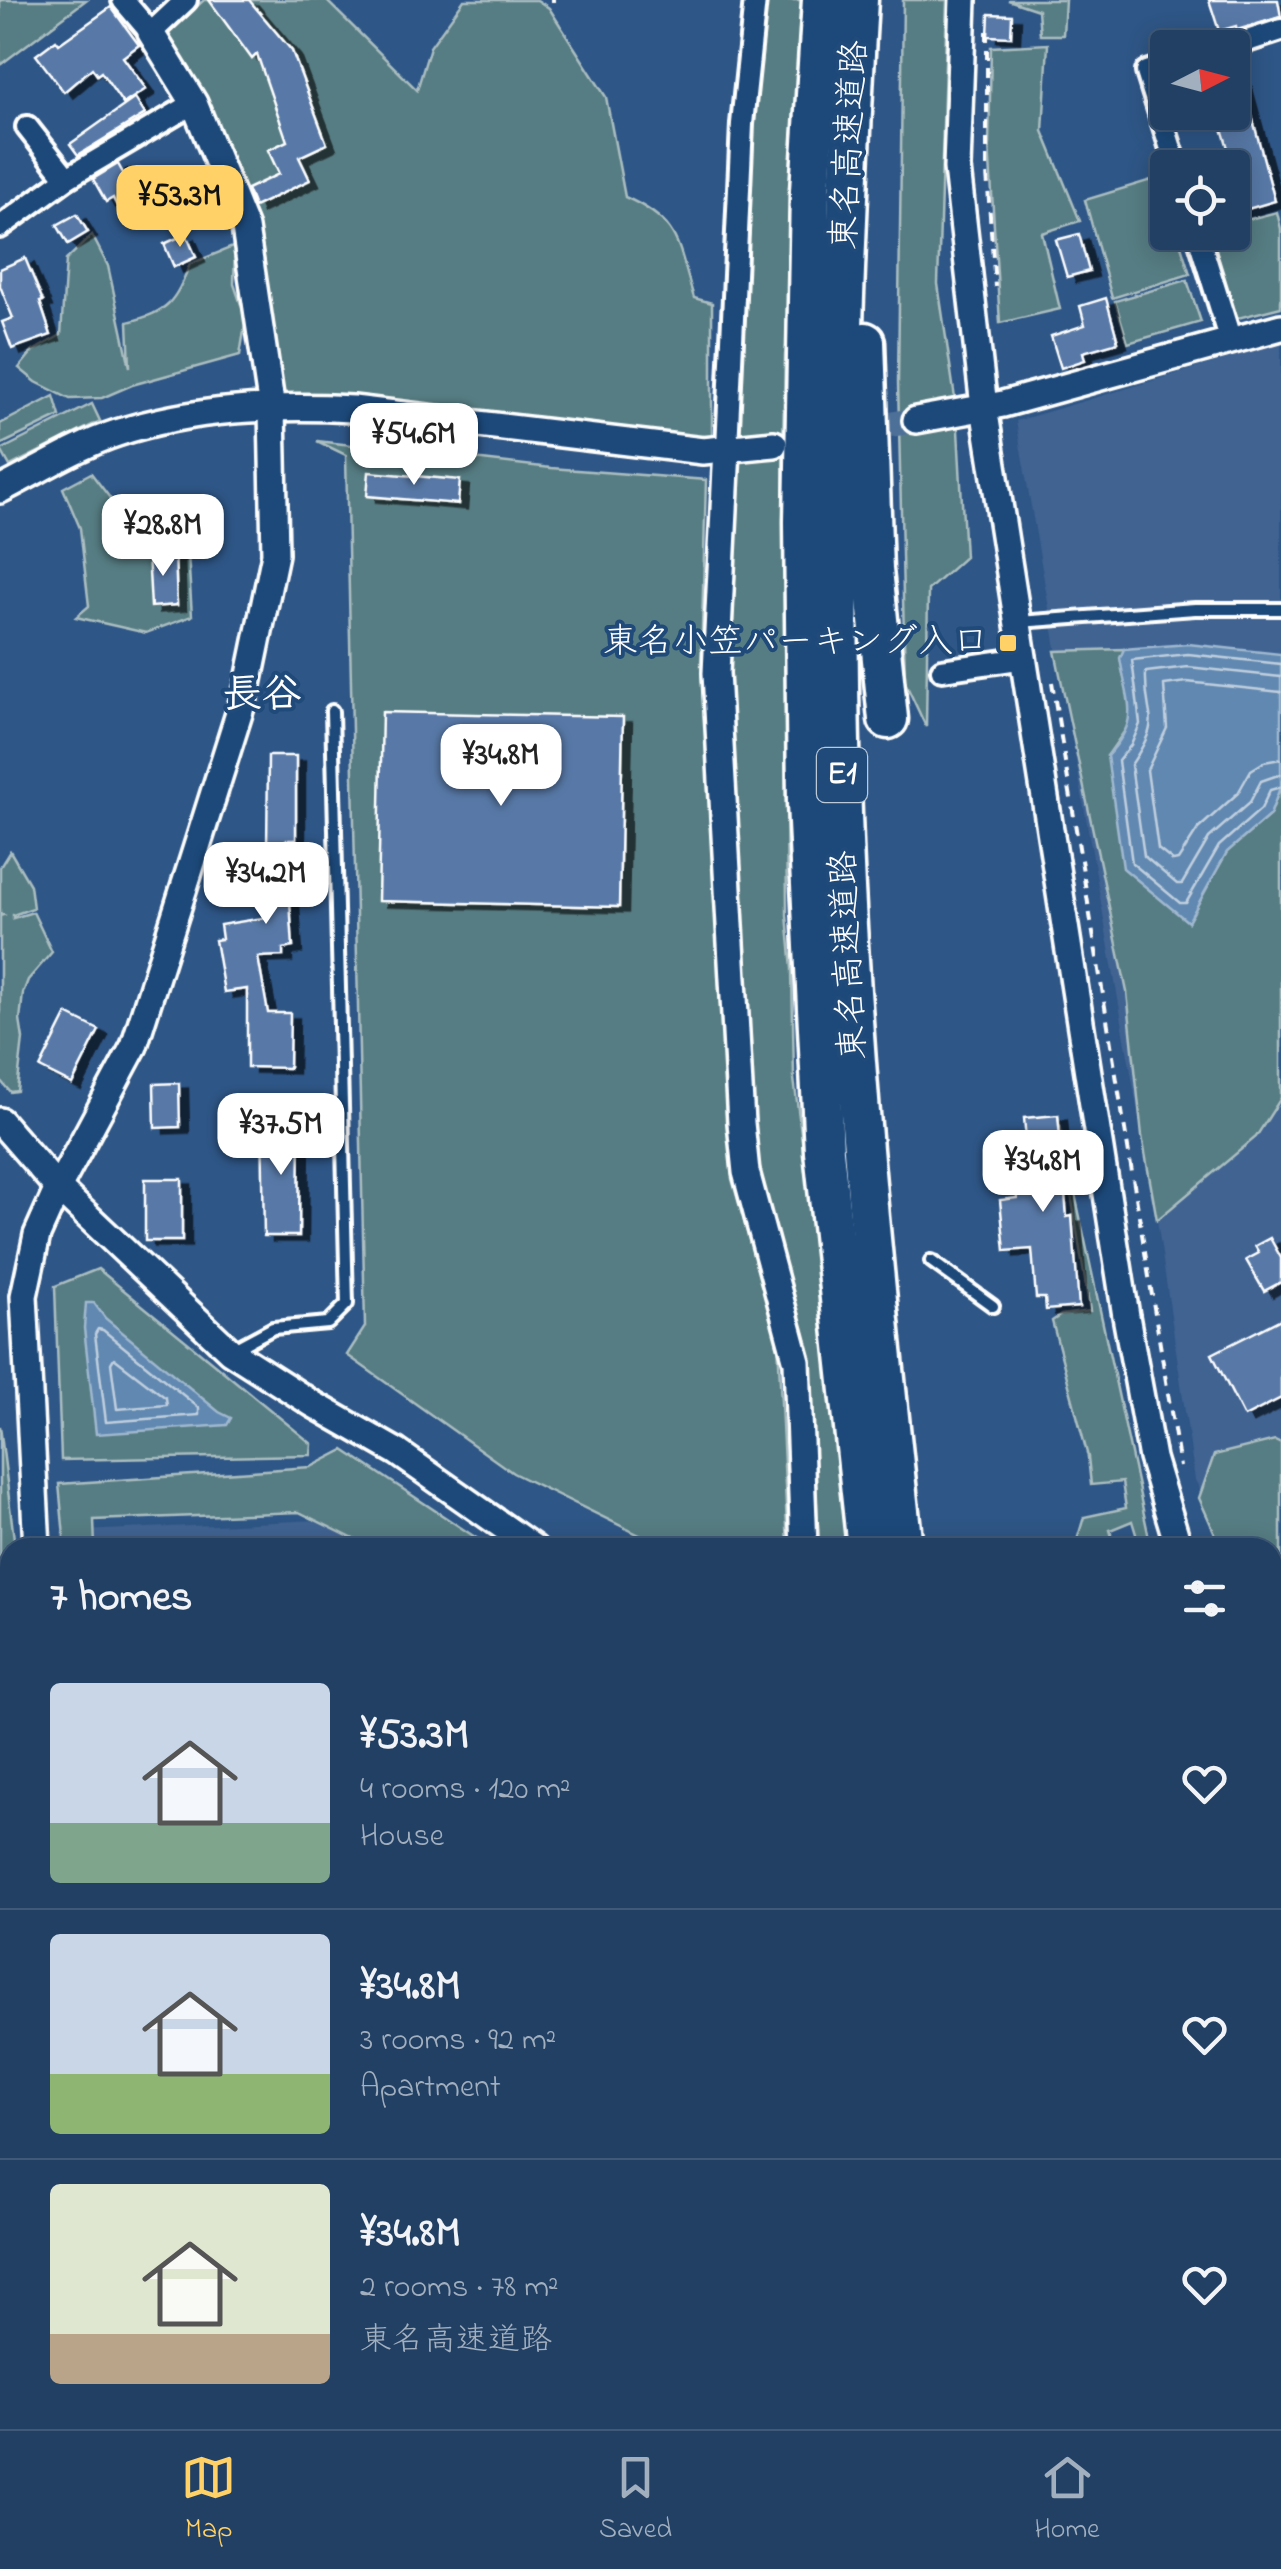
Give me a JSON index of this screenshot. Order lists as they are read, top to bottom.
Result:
{
  "streets": {
    "highway": ["東名高速道路", "E1"]
  },
  "districts": ["長谷"],
  "places": {
    "transit": ["東名小笠パーキング入口"]
  },
  "north": "right",
  "page": {
    "price": [
      "¥53.3M",
      "¥54.6M",
      "¥28.8M",
      "¥34.8M",
      "¥34.2M",
      "¥37.5M",
      "¥34.8M"
    ],
    "heading": "7 homes",
    "list": [
      {
        "name": "¥53.3M",
        "note": "4 rooms · 120 m² · House"
      },
      {
        "name": "¥34.8M",
        "note": "3 rooms · 92 m² · Apartment"
      },
      {
        "name": "¥34.8M",
        "note": "2 rooms · 78 m² · 東名高速道路"
      }
    ],
    "tabs": ["Map", "Saved", "Home"]
  }
}
